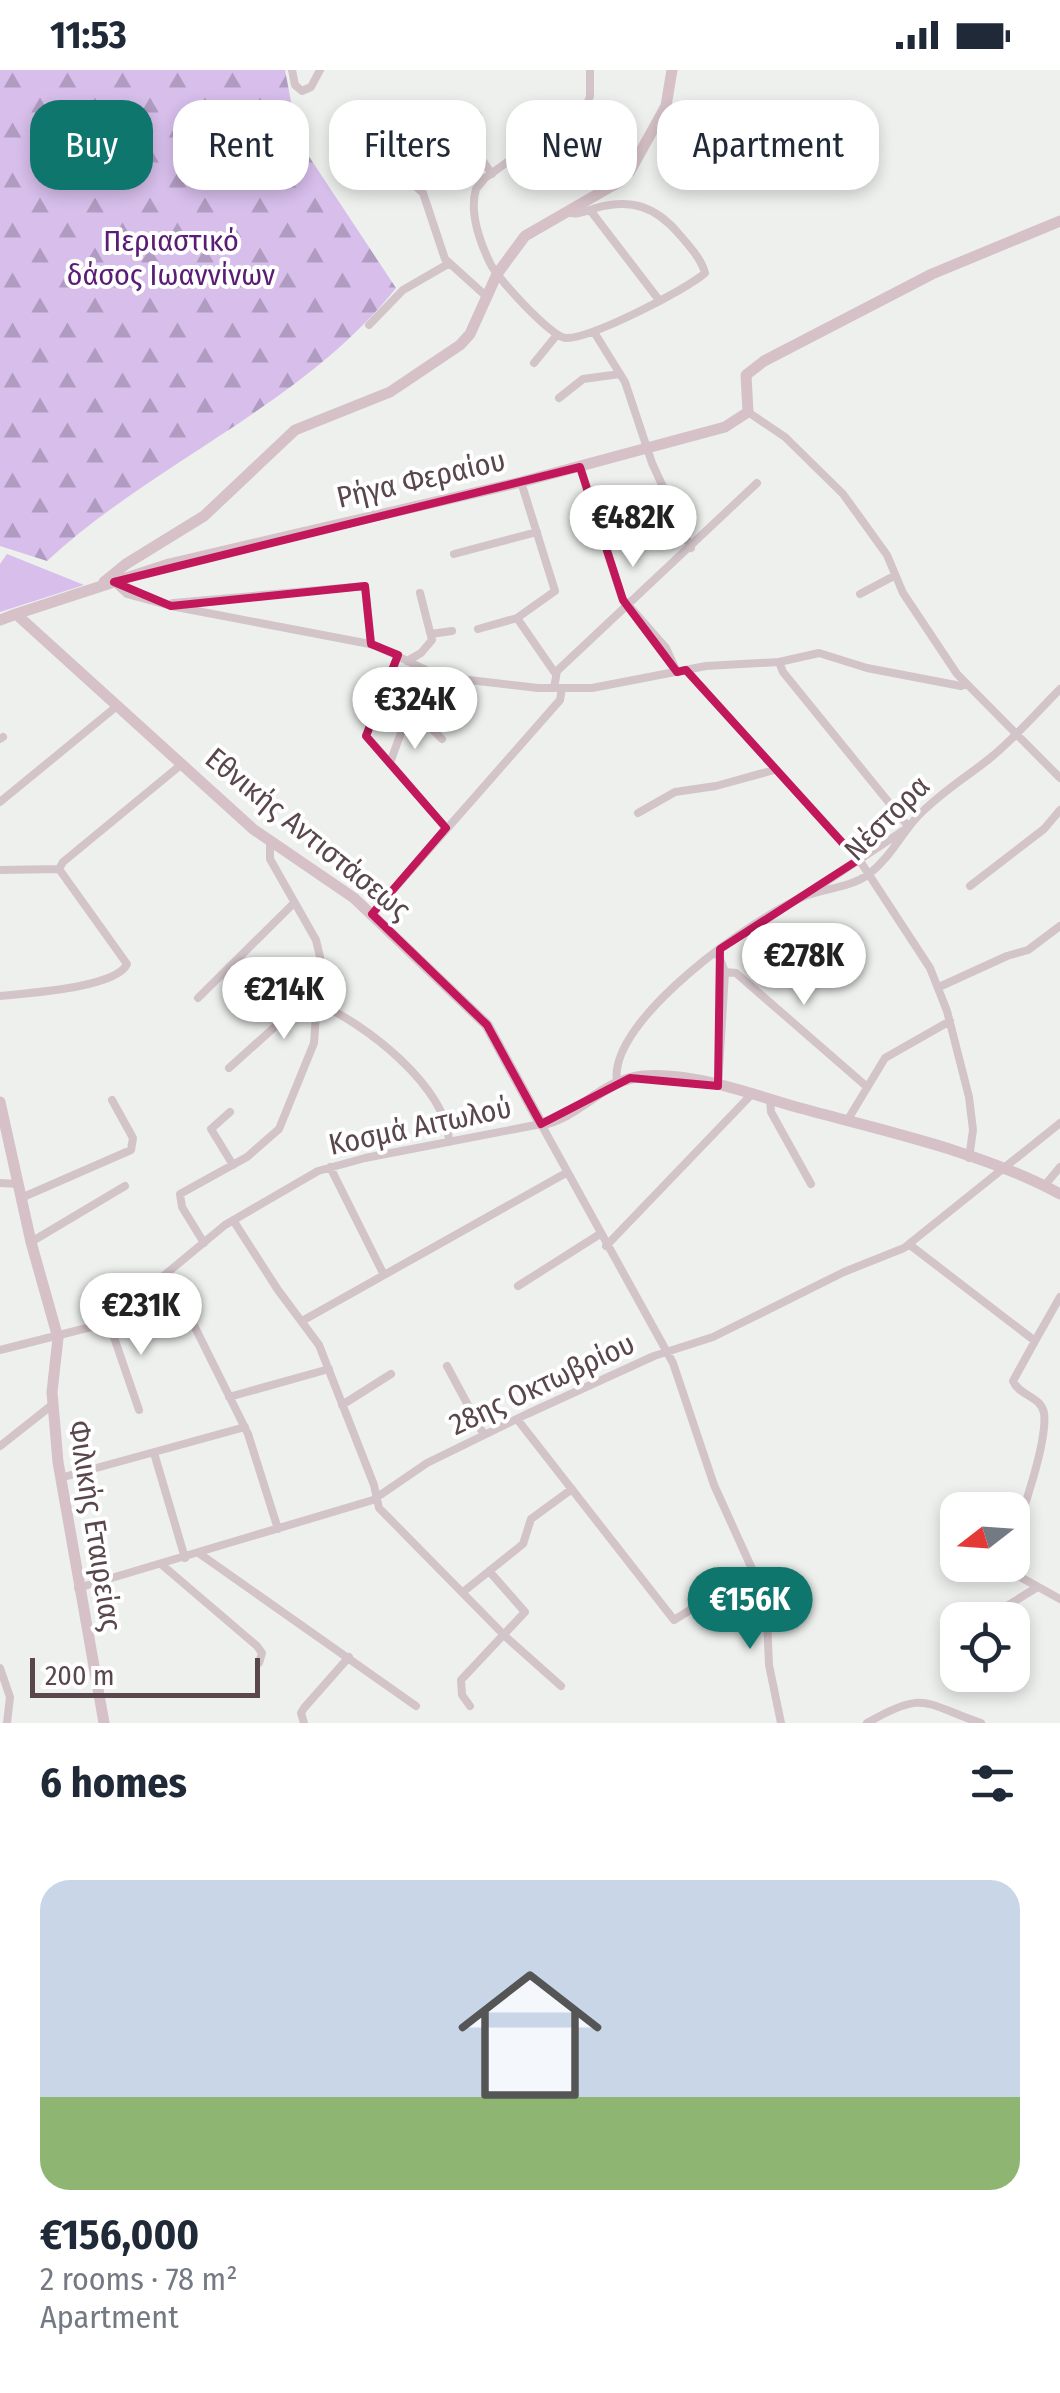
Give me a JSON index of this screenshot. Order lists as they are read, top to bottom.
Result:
{
  "streets": {
    "street": [
      "Ρήγα Φεραίου",
      "Νέστορα",
      "Εθνικής Αντιστάσεως",
      "Κοσμά Αιτωλού",
      "28ης Οκτωβρίου",
      "Φιλικής Εταιρείας"
    ]
  },
  "crossings": [
    ["Ρήγα Φεραίου", "Εθνικής Αντιστάσεως"],
    ["Εθνικής Αντιστάσεως", "Κοσμά Αιτωλού"],
    ["Κοσμά Αιτωλού", "Φιλικής Εταιρείας"],
    ["28ης Οκτωβρίου", "Φιλικής Εταιρείας"]
  ],
  "parks": ["Περιαστικό δάσος Ιωαννίνων"],
  "scale_bar": "200 m",
  "north": "left",
  "page": {
    "status": "11:53",
    "chip": [
      "Buy",
      "Rent",
      "Filters",
      "New",
      "Apartment"
    ],
    "price": [
      "€482K",
      "€324K",
      "€278K",
      "€214K",
      "€231K",
      "€156K"
    ],
    "scale": "200 m",
    "heading": "6 homes",
    "list": [
      {
        "name": "€156,000",
        "note": "2 rooms · 78 m² · Apartment"
      }
    ]
  }
}
